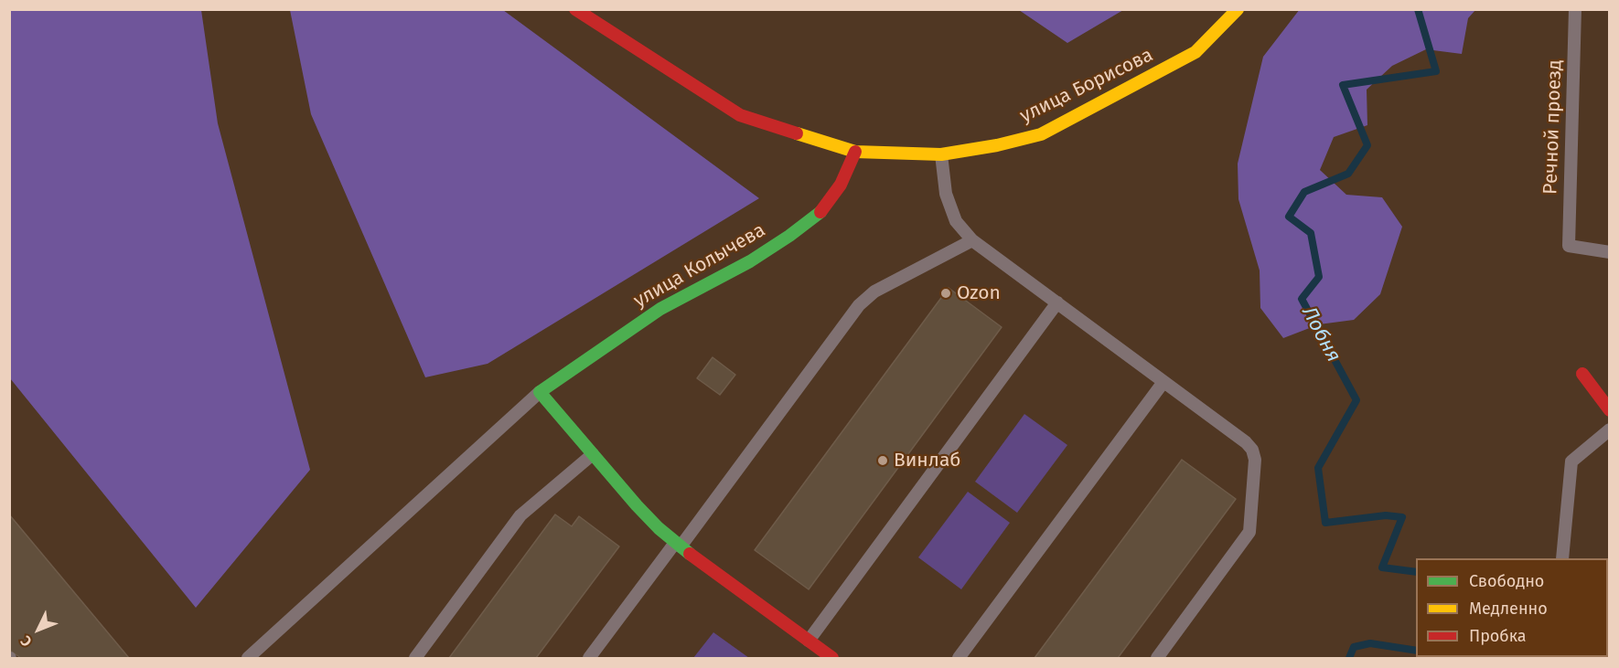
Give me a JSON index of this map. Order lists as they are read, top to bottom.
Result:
{
  "streets": {
    "street": ["улица Борисова", "улица Колычева"],
    "lane": ["Речной проезд"]
  },
  "crossings": [
    ["улица Борисова", "улица Колычева"]
  ],
  "water": ["Лобня"],
  "places": ["Ozon", "Винлаб"],
  "legend": ["Свободно", "Медленно", "Пробка"],
  "north": "bottom left"
}
